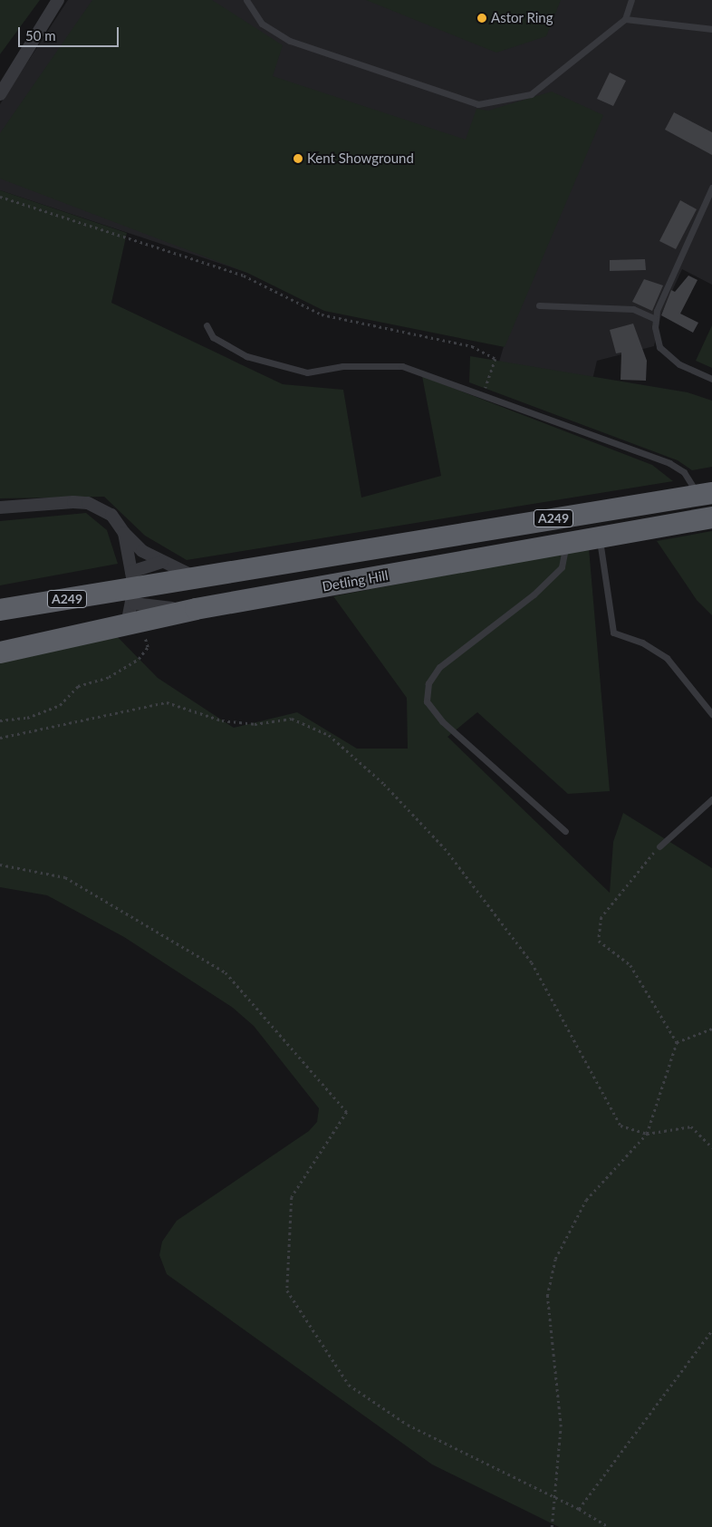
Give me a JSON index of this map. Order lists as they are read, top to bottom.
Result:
{
  "streets": {
    "highway": ["A249", "Detling Hill"]
  },
  "places": ["Astor Ring", "Kent Showground"],
  "scale_bar": "50 m"
}
